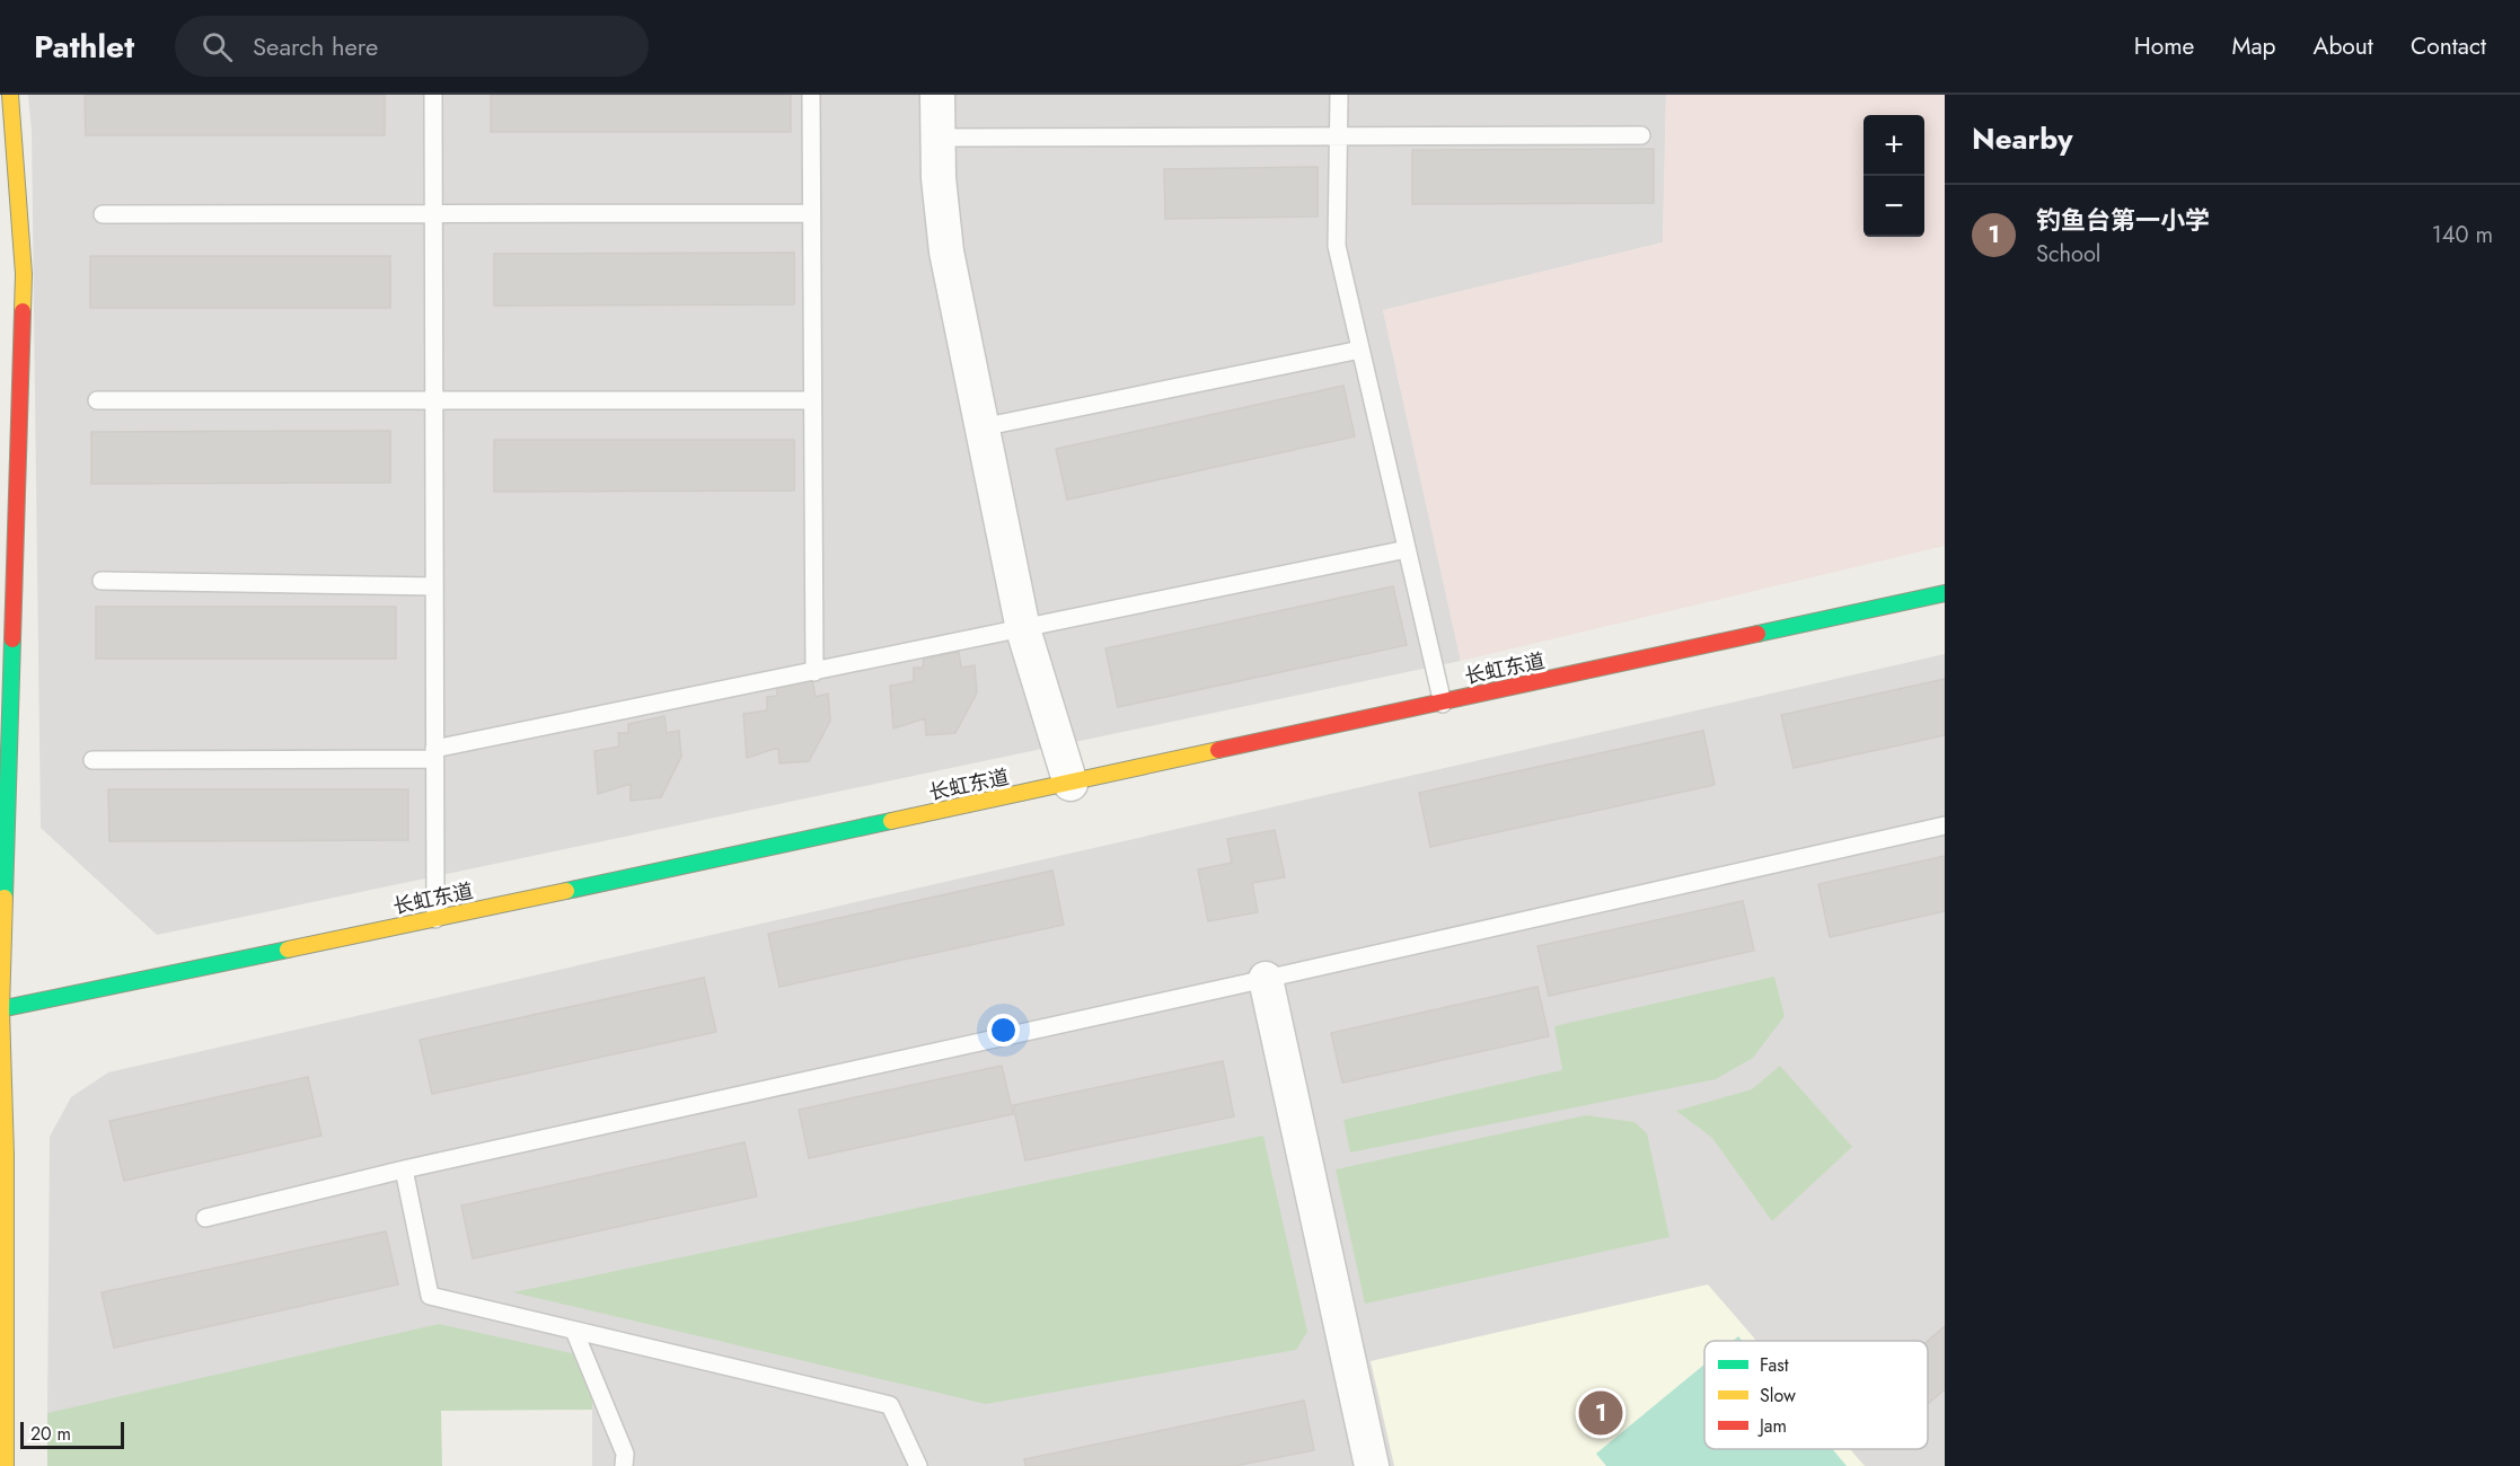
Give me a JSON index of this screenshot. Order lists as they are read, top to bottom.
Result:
{
  "streets": {
    "street": ["长虹东道"]
  },
  "legend": ["Fast", "Slow", "Jam"],
  "scale_bar": "20 m",
  "page": {
    "header": "Pathlet",
    "search": "Search here",
    "nav": [
      "Home",
      "Map",
      "About",
      "Contact"
    ],
    "heading": "Nearby",
    "map_buttons": ["+", "−"],
    "list": [
      {
        "mark": "1",
        "name": "钓鱼台第一小学",
        "note": "School",
        "value": "140 m"
      }
    ],
    "pins": "1",
    "scale": "20 m"
  }
}
